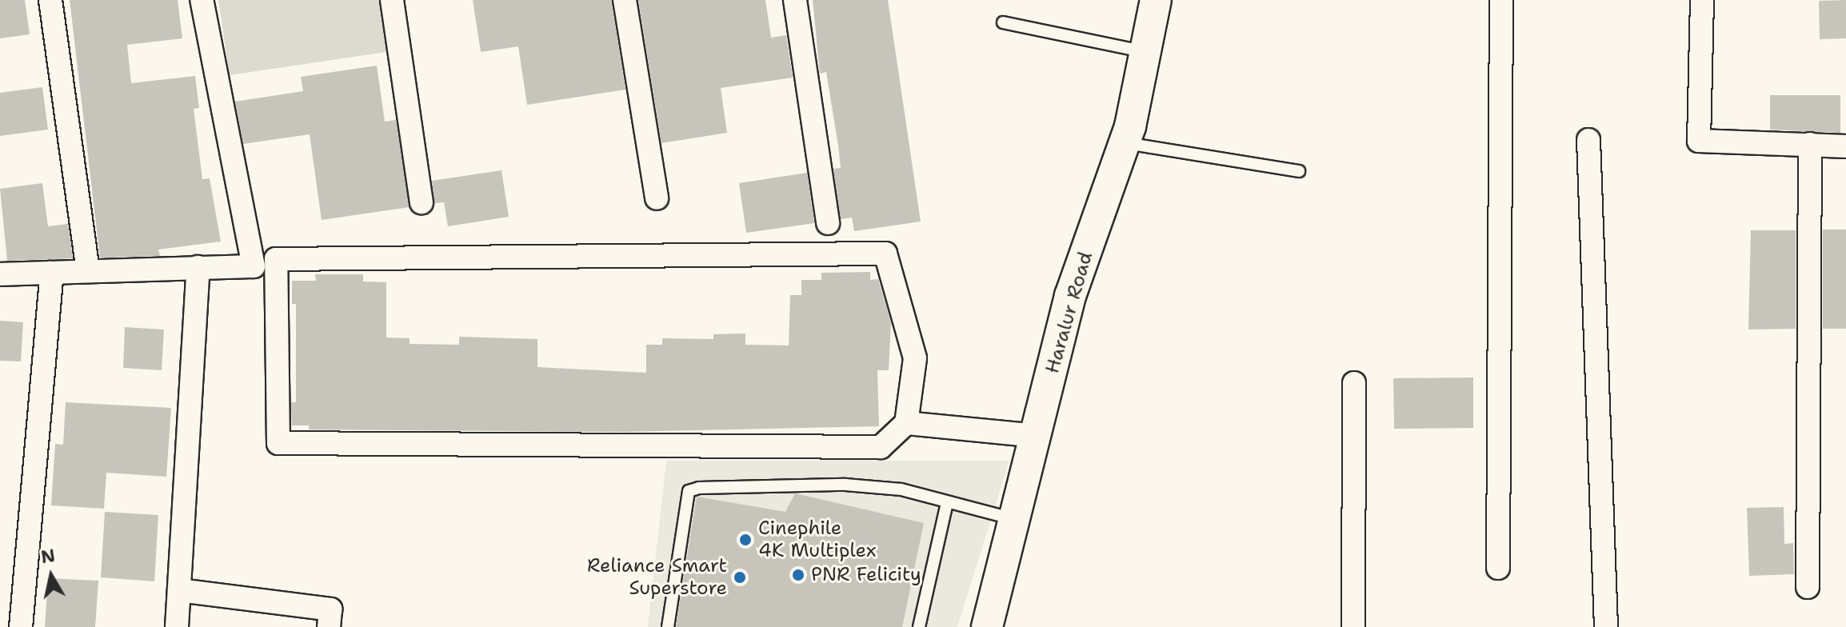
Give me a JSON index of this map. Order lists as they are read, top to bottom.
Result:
{
  "streets": {
    "street": ["Haralur Road"]
  },
  "places": ["Cinephile 4K Multiplex", "PNR Felicity", "Reliance Smart Superstore"],
  "north": "top"
}
